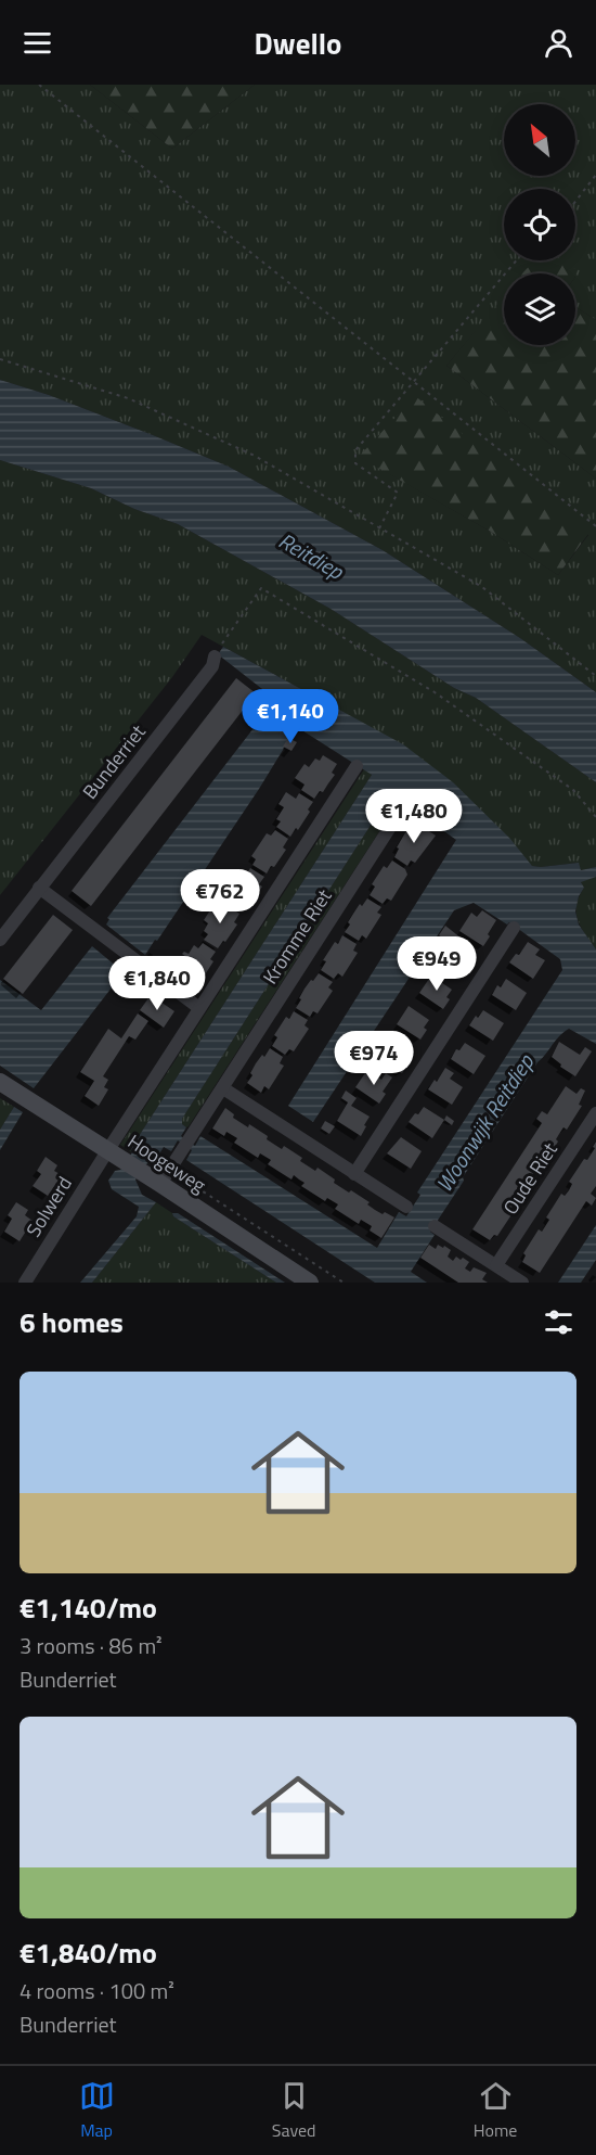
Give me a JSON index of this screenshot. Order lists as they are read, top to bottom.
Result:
{
  "streets": {
    "street": [
      "Bunderriet",
      "Kromme Riet",
      "Hoogeweg",
      "Oude Riet",
      "Solwerd"
    ]
  },
  "crossings": [
    ["Kromme Riet", "Hoogeweg"],
    ["Hoogeweg", "Solwerd"]
  ],
  "water": ["Reitdiep", "Woonwijk Reitdiep"],
  "north": "top left",
  "page": {
    "header": "Dwello",
    "price": [
      "€1,140",
      "€1,480",
      "€762",
      "€949",
      "€1,840",
      "€974"
    ],
    "heading": "6 homes",
    "list": [
      {
        "name": "€1,140/mo",
        "note": "3 rooms · 86 m² · Bunderriet"
      },
      {
        "name": "€1,840/mo",
        "note": "4 rooms · 100 m² · Bunderriet"
      }
    ],
    "tabs": ["Map", "Saved", "Home"]
  }
}
